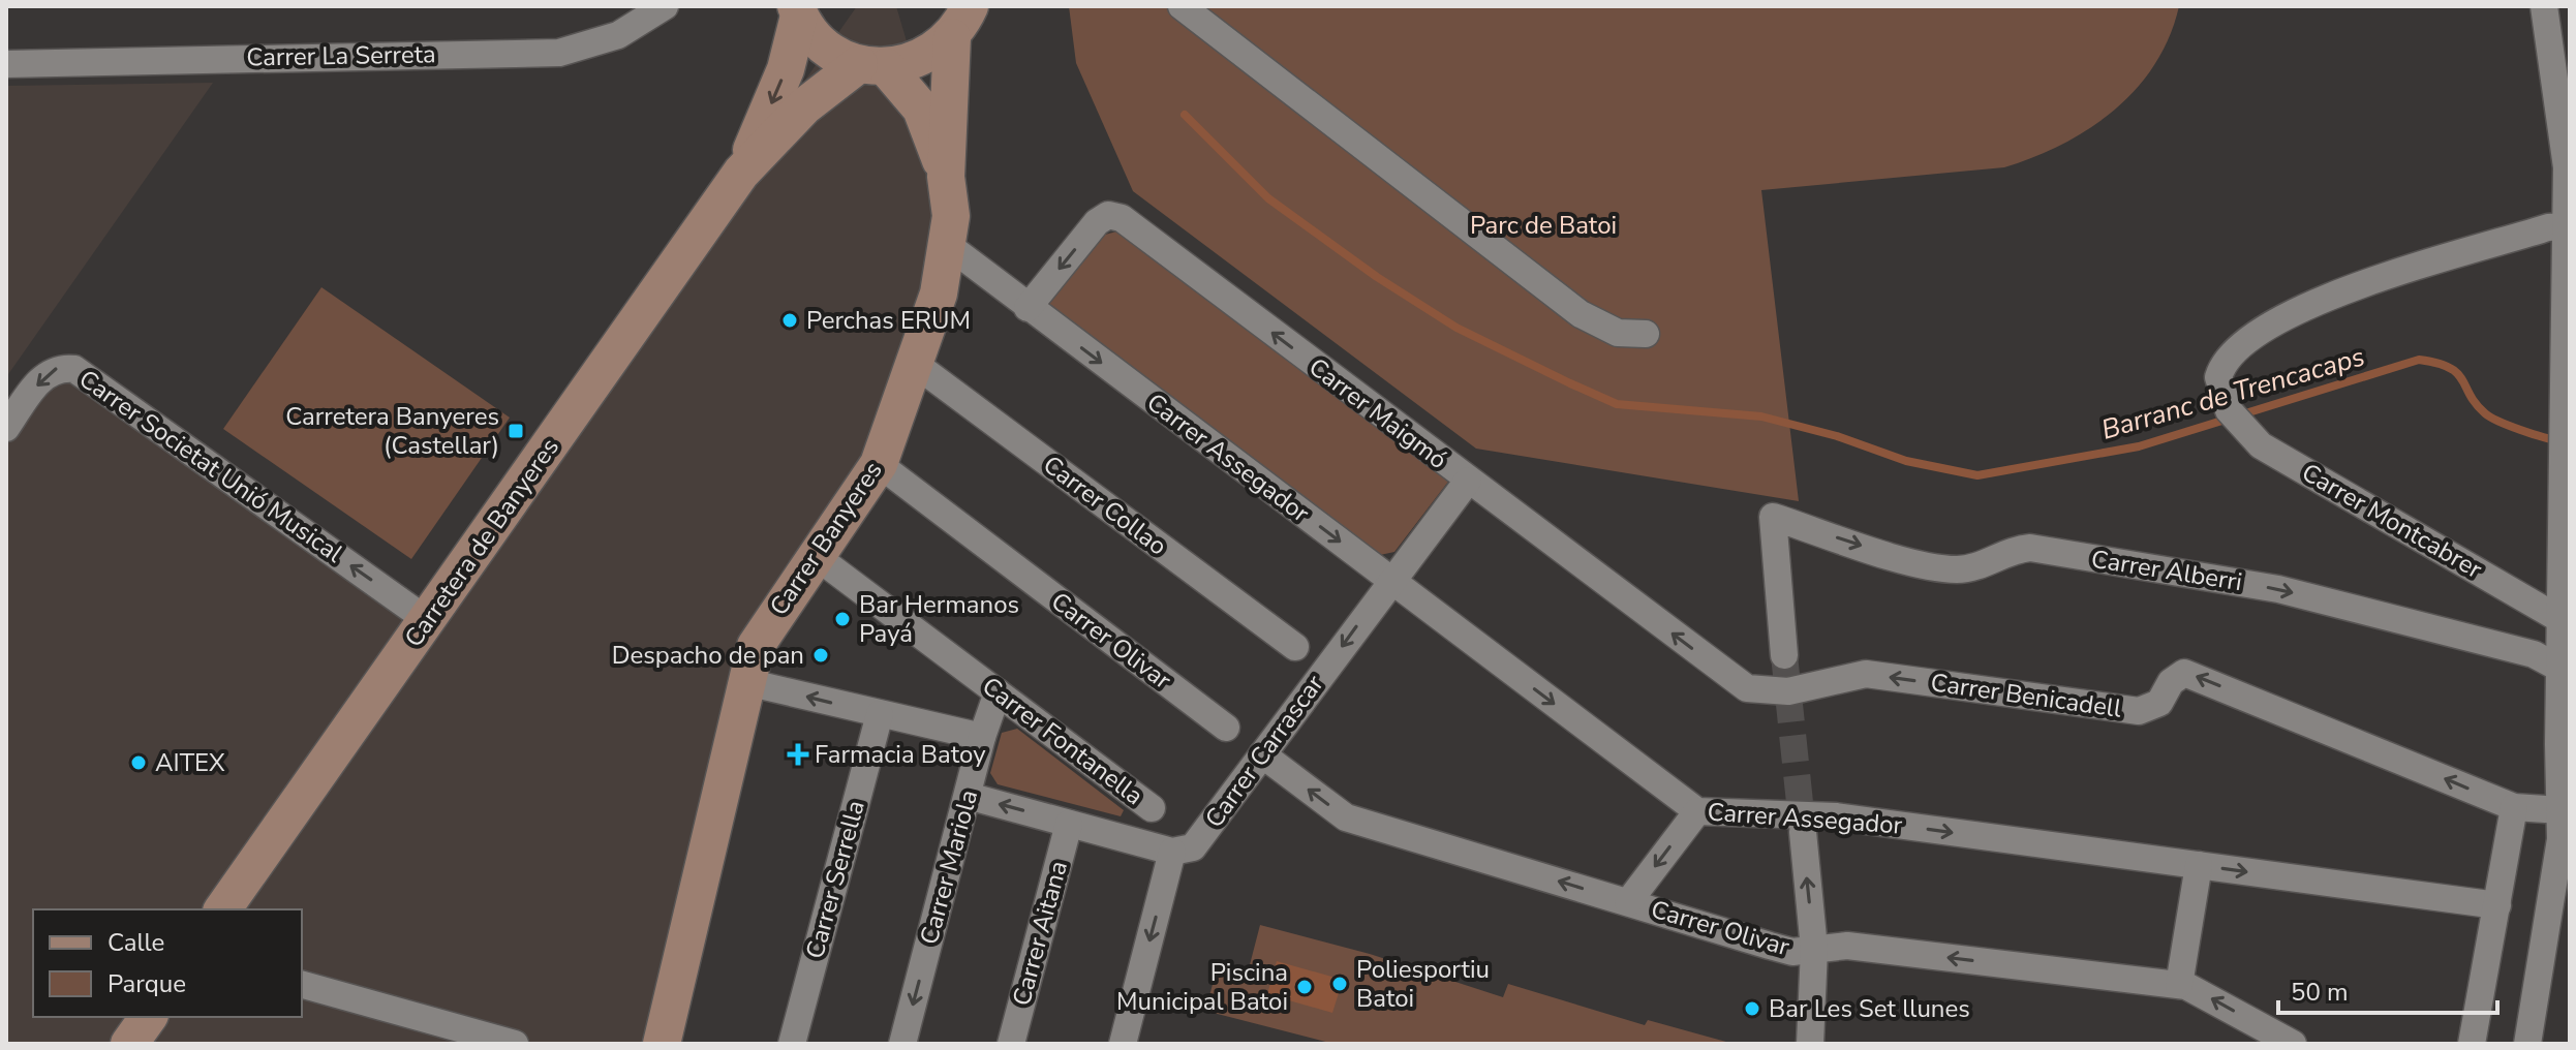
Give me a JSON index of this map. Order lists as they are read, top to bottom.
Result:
{
  "streets": {
    "main road": ["Carrer Banyeres", "Carretera de Banyeres"],
    "street": [
      "Carrer La Serreta",
      "Carrer Maigmó",
      "Carrer Assegador",
      "Carrer Societat Unió Musical",
      "Carrer Collao",
      "Carrer Montcabrer",
      "Carrer Alberri",
      "Carrer Olivar",
      "Carrer Benicadell",
      "Carrer Fontanella",
      "Carrer Carrascar",
      "Carrer Mariola",
      "Carrer Serrella",
      "Carrer Aitana"
    ]
  },
  "crossings": [
    ["Carrer Maigmó", "Carrer Assegador"],
    ["Carrer Maigmó", "Carrer Benicadell"],
    ["Carrer Maigmó", "Carrer Carrascar"],
    ["Carrer Assegador", "Carrer Banyeres"],
    ["Carrer Assegador", "Carrer Carrascar"],
    ["Carrer Societat Unió Musical", "Carretera de Banyeres"],
    ["Carrer Collao", "Carrer Banyeres"],
    ["Carrer Banyeres", "Carretera de Banyeres"],
    ["Carrer Banyeres", "Carrer Olivar"],
    ["Carrer Banyeres", "Carrer Fontanella"],
    ["Carrer Olivar", "Carrer Carrascar"],
    ["Carrer Fontanella", "Carrer Carrascar"],
    ["Carrer Fontanella", "Carrer Mariola"],
    ["Carrer Fontanella", "Carrer Aitana"]
  ],
  "one_way": [
    "Carrer Assegador",
    "Carrer Societat Unió Musical",
    "Carrer Alberri",
    "Carrer Olivar",
    "Carrer Benicadell",
    "Carrer Carrascar"
  ],
  "water": ["Barranc de Trencacaps"],
  "parks": ["Parc de Batoi"],
  "places": {
    "other": [
      "Perchas ERUM",
      "Bar Hermanos Payá",
      "Despacho de pan",
      "AITEX",
      "Poliesportiu Batoi",
      "Piscina Municipal Batoi",
      "Bar Les Set llunes"
    ],
    "transit": ["Carretera Banyeres (Castellar)"],
    "health": ["Farmacia Batoy"]
  },
  "legend": ["Calle", "Parque"],
  "scale_bar": "50 m"
}
